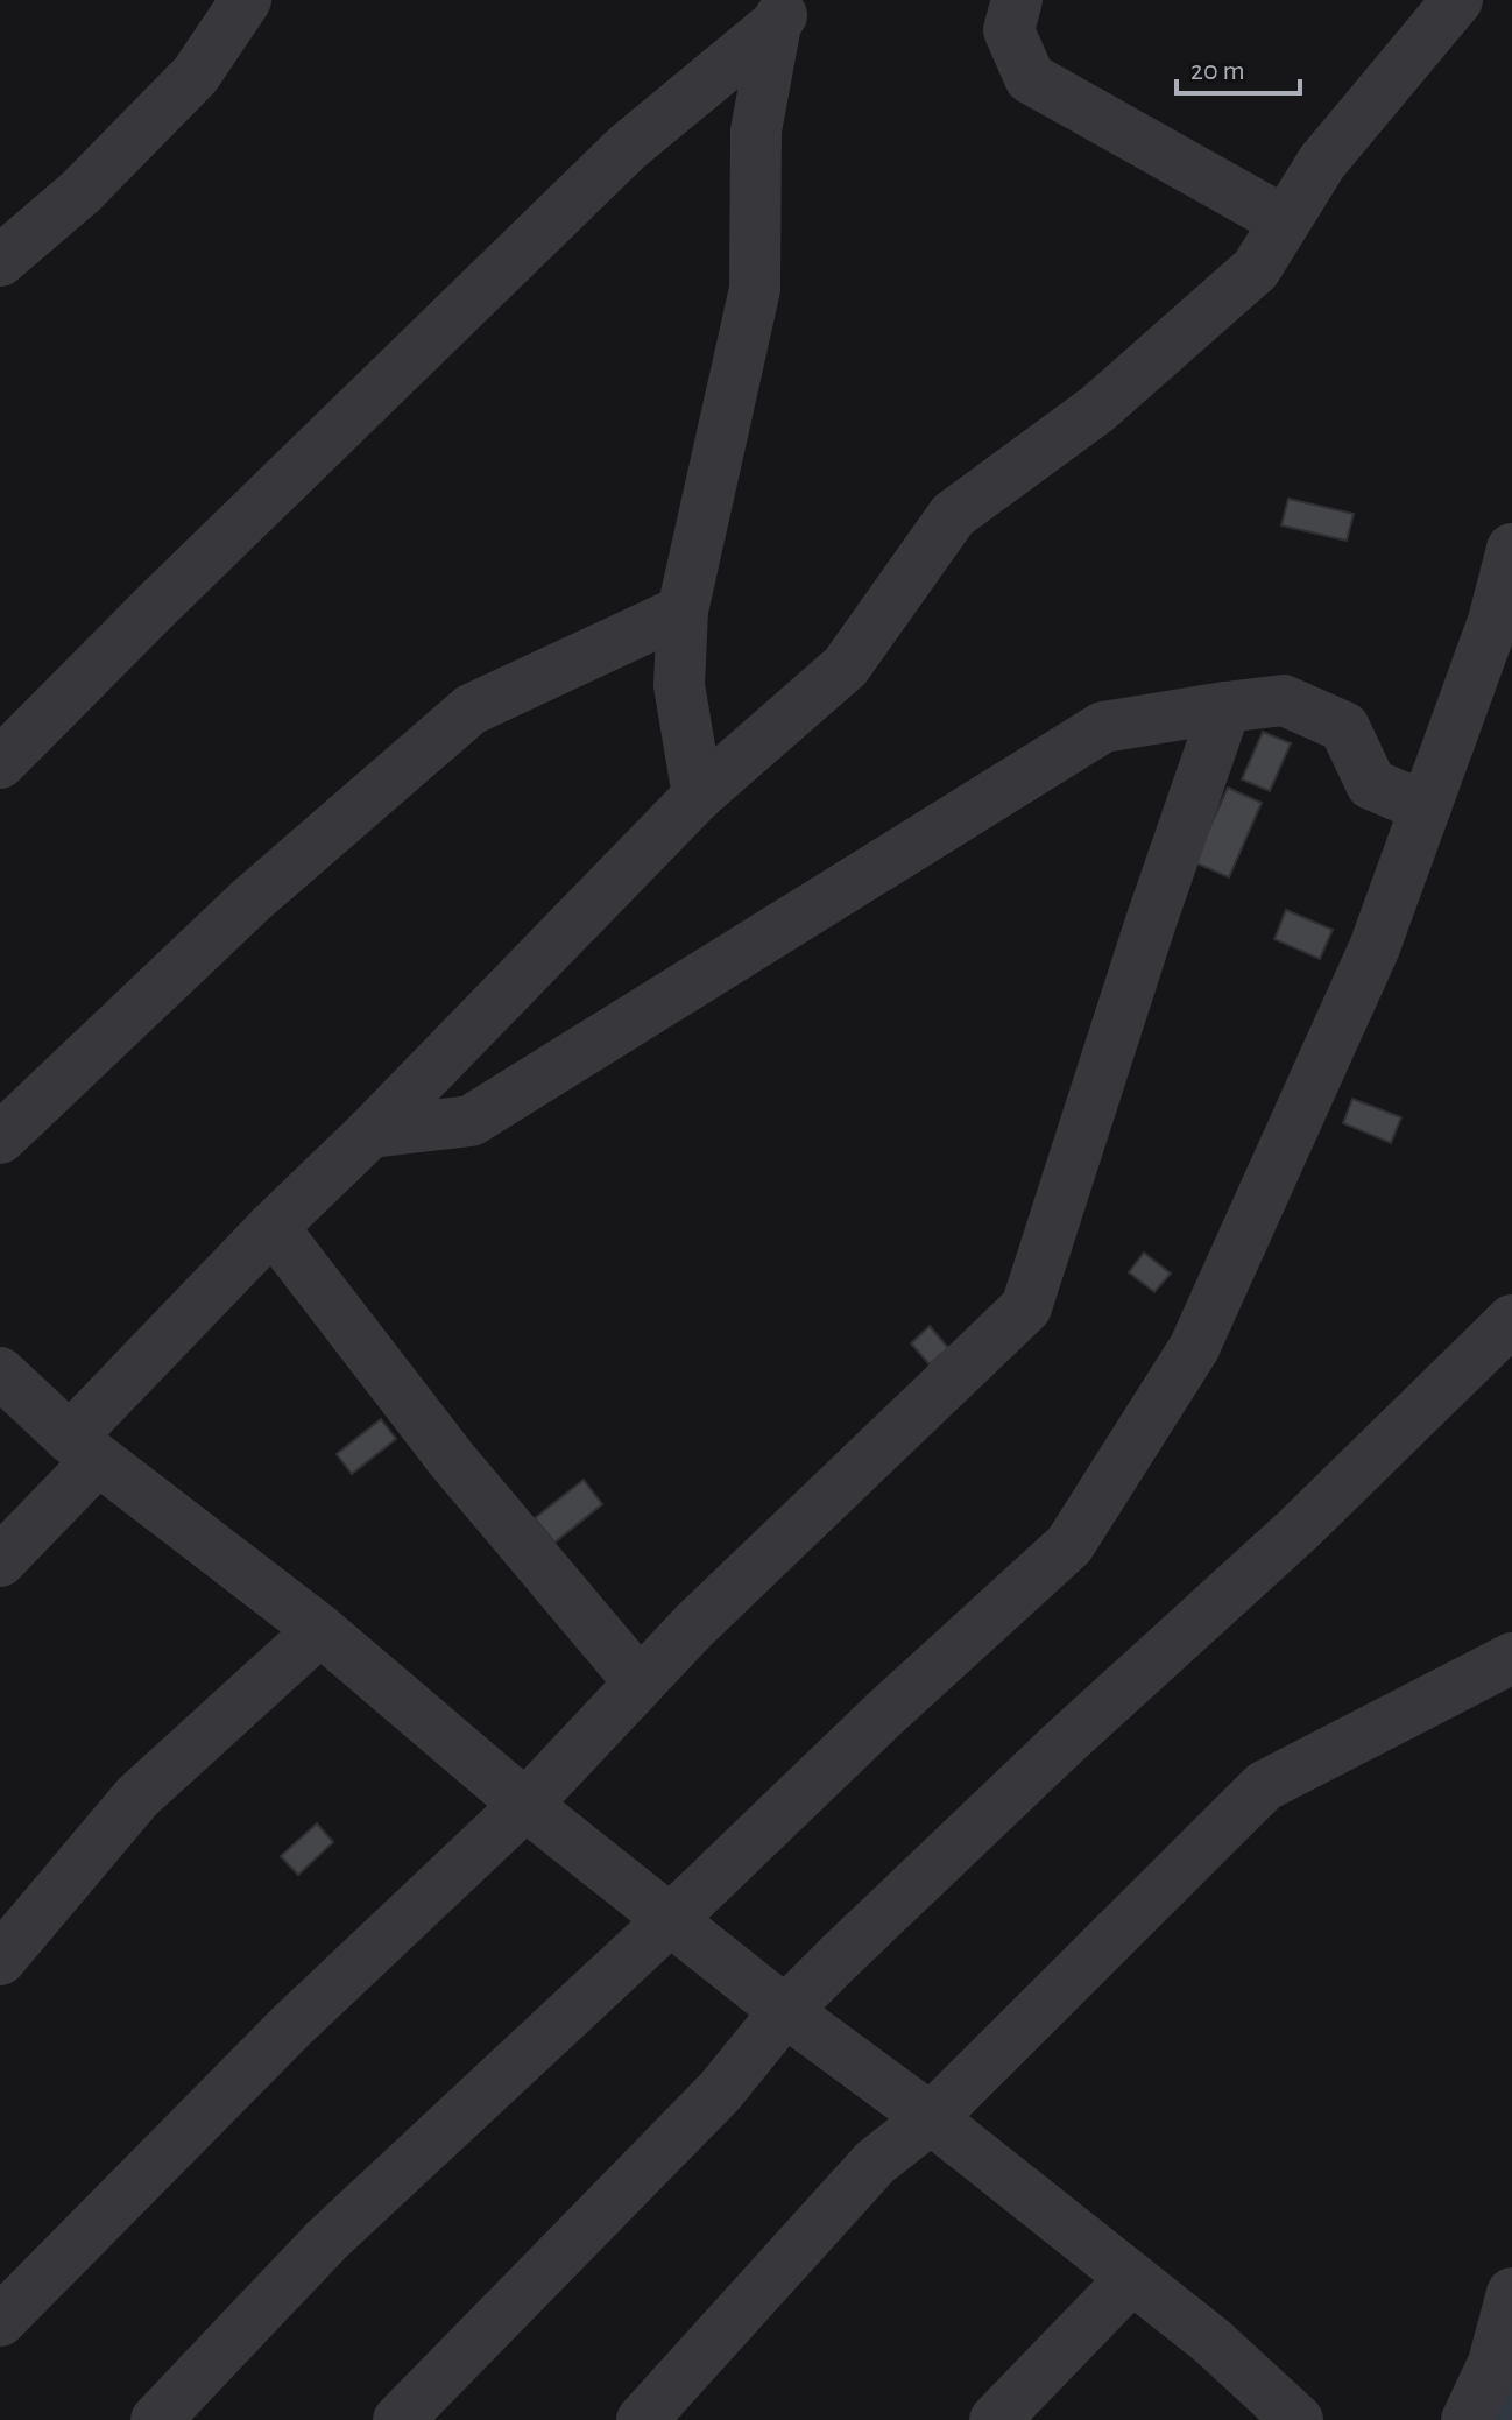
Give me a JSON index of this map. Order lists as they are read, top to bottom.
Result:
{
  "scale_bar": "20 m"
}
